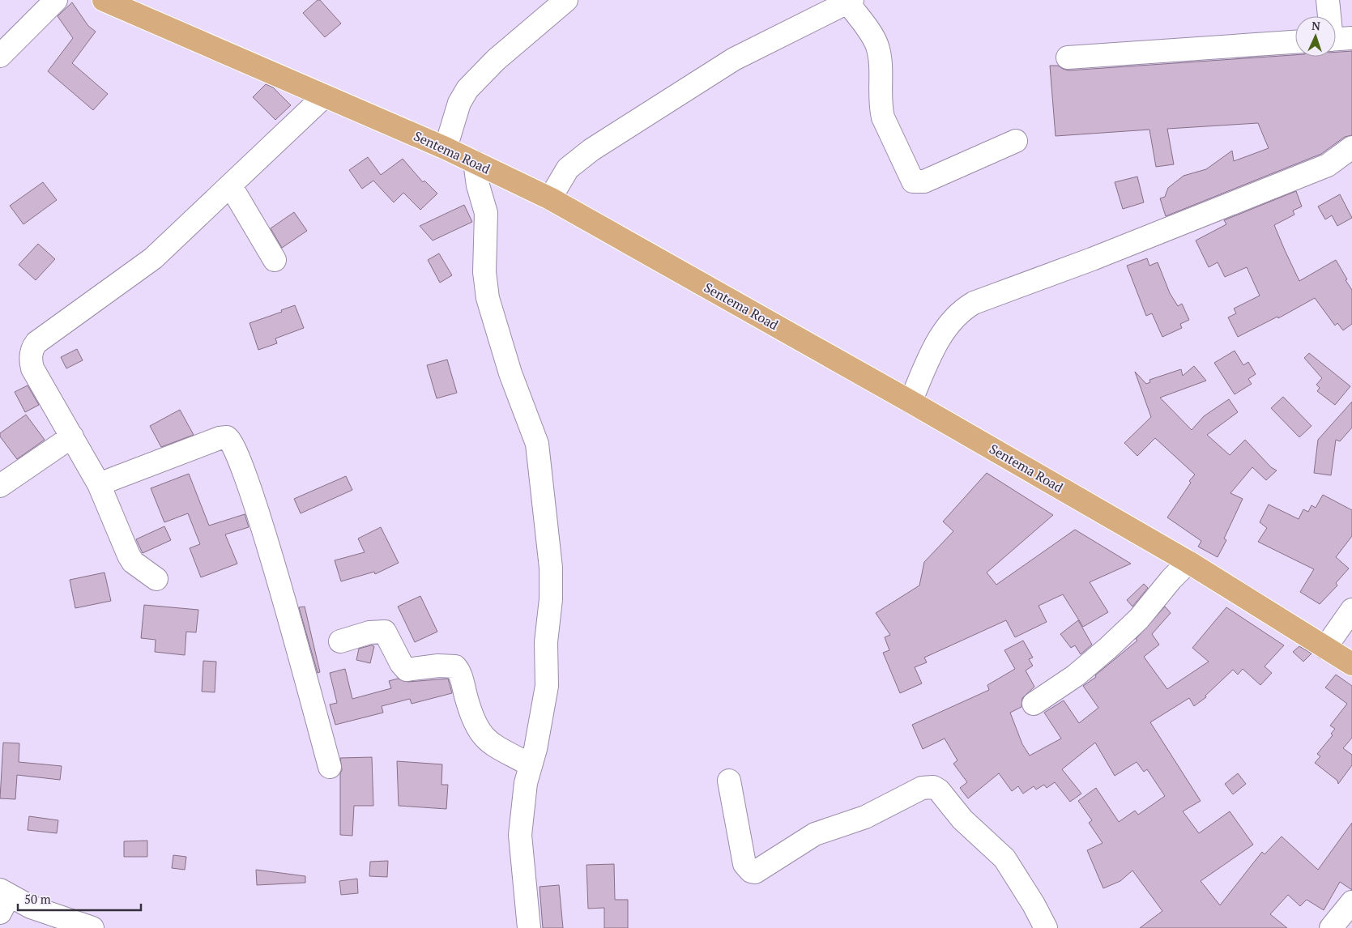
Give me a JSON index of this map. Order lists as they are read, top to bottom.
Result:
{
  "streets": {
    "main road": ["Sentema Road"]
  },
  "scale_bar": "50 m",
  "north": "top"
}
